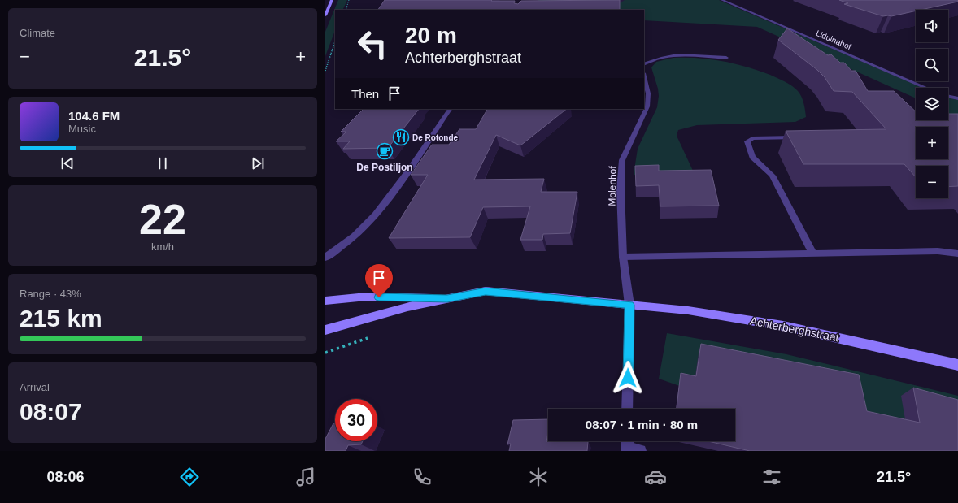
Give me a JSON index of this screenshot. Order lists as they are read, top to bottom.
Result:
{
  "streets": {
    "street": ["Liduinahof", "Molenhof", "Achterberghstraat"]
  },
  "crossings": [
    ["Molenhof", "Achterberghstraat"]
  ],
  "places": {
    "restaurant": ["De Rotonde"],
    "cafe": ["De Postiljon"]
  },
  "page": {
    "tile": [
      "Climate",
      ["22", "km/h"],
      ["Range · 43%", "215 km"],
      ["Arrival", "08:07"]
    ],
    "map_buttons": ["+", "−"],
    "turn": ["20 m", "Achterberghstraat"],
    "heat": ["−", "21.5°", "+"],
    "then": "Then",
    "song": ["104.6 FM", "Music"],
    "limit": "30",
    "trip": "08:07 · 1 min · 80 m",
    "tabs": ["08:06", "21.5°"]
  }
}
